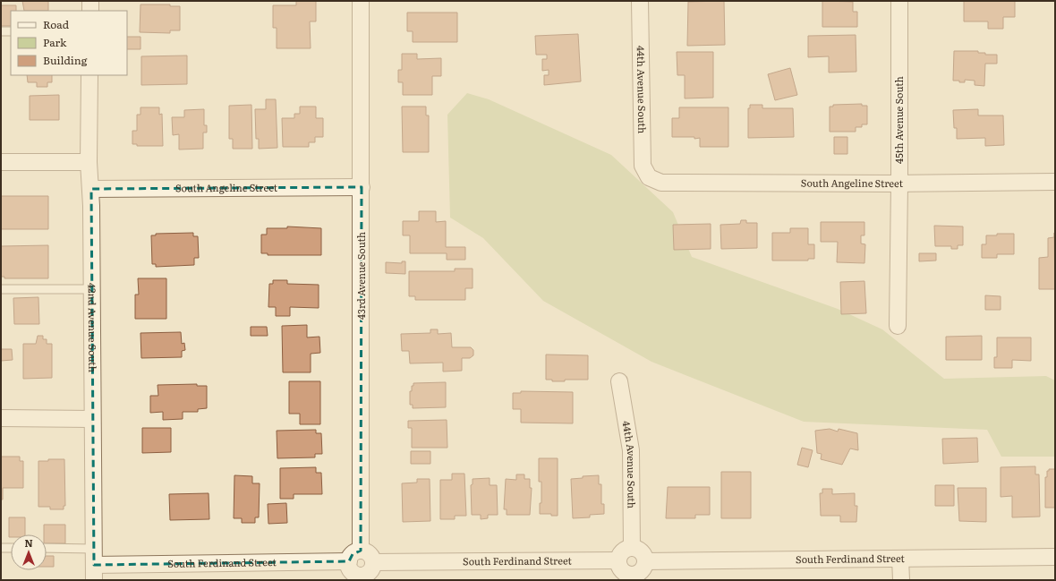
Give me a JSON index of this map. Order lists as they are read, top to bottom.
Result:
{
  "streets": {
    "street": [
      "44th Avenue South",
      "45th Avenue South",
      "South Angeline Street",
      "43rd Avenue South",
      "42nd Avenue South",
      "South Ferdinand Street"
    ]
  },
  "crossings": [
    ["44th Avenue South", "South Angeline Street"],
    ["44th Avenue South", "South Ferdinand Street"],
    ["45th Avenue South", "South Angeline Street"],
    ["South Angeline Street", "43rd Avenue South"],
    ["South Angeline Street", "42nd Avenue South"],
    ["43rd Avenue South", "South Ferdinand Street"],
    ["42nd Avenue South", "South Ferdinand Street"]
  ],
  "legend": ["Road", "Park", "Building"],
  "north": "top"
}
